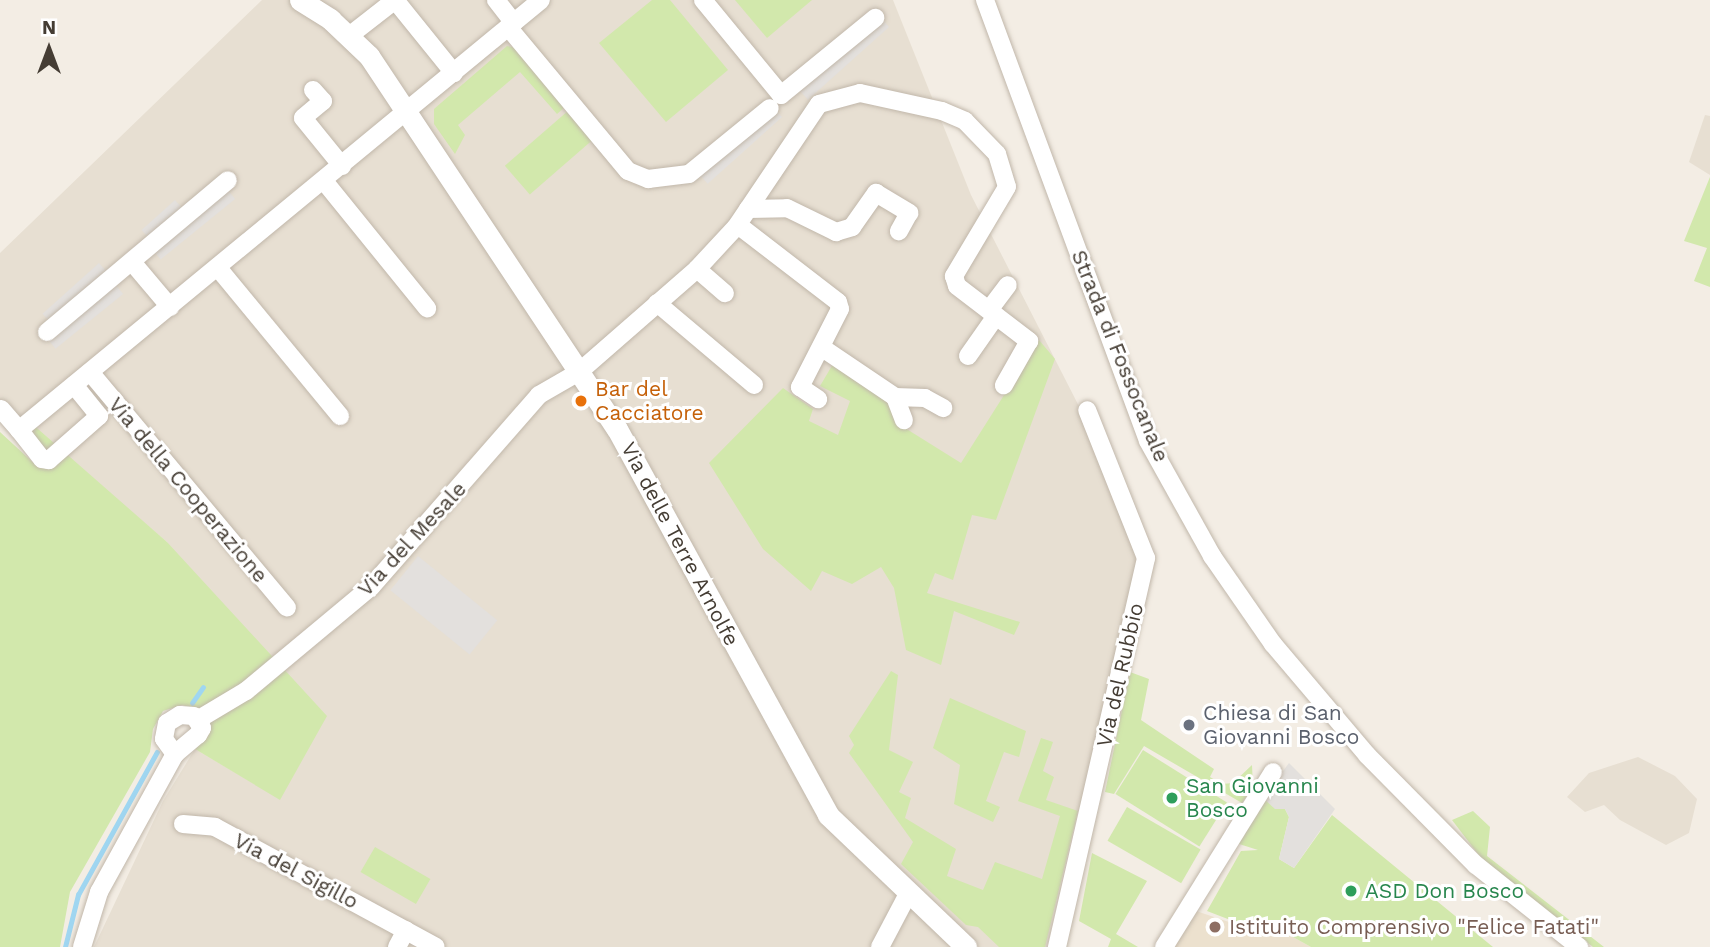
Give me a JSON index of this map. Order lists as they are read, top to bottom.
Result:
{
  "streets": {
    "street": [
      "Strada di Fossocanale",
      "Via della Cooperazione",
      "Via del Mesale",
      "Via delle Terre Arnolfe",
      "Via del Rubbio",
      "Via del Sigillo"
    ]
  },
  "crossings": [
    ["Via del Mesale", "Via delle Terre Arnolfe"]
  ],
  "places": [
    "Bar del Cacciatore",
    "Chiesa di San Giovanni Bosco",
    "San Giovanni Bosco",
    "ASD Don Bosco",
    "Istituito Comprensivo \"Felice Fatati\""
  ],
  "north": "top"
}
